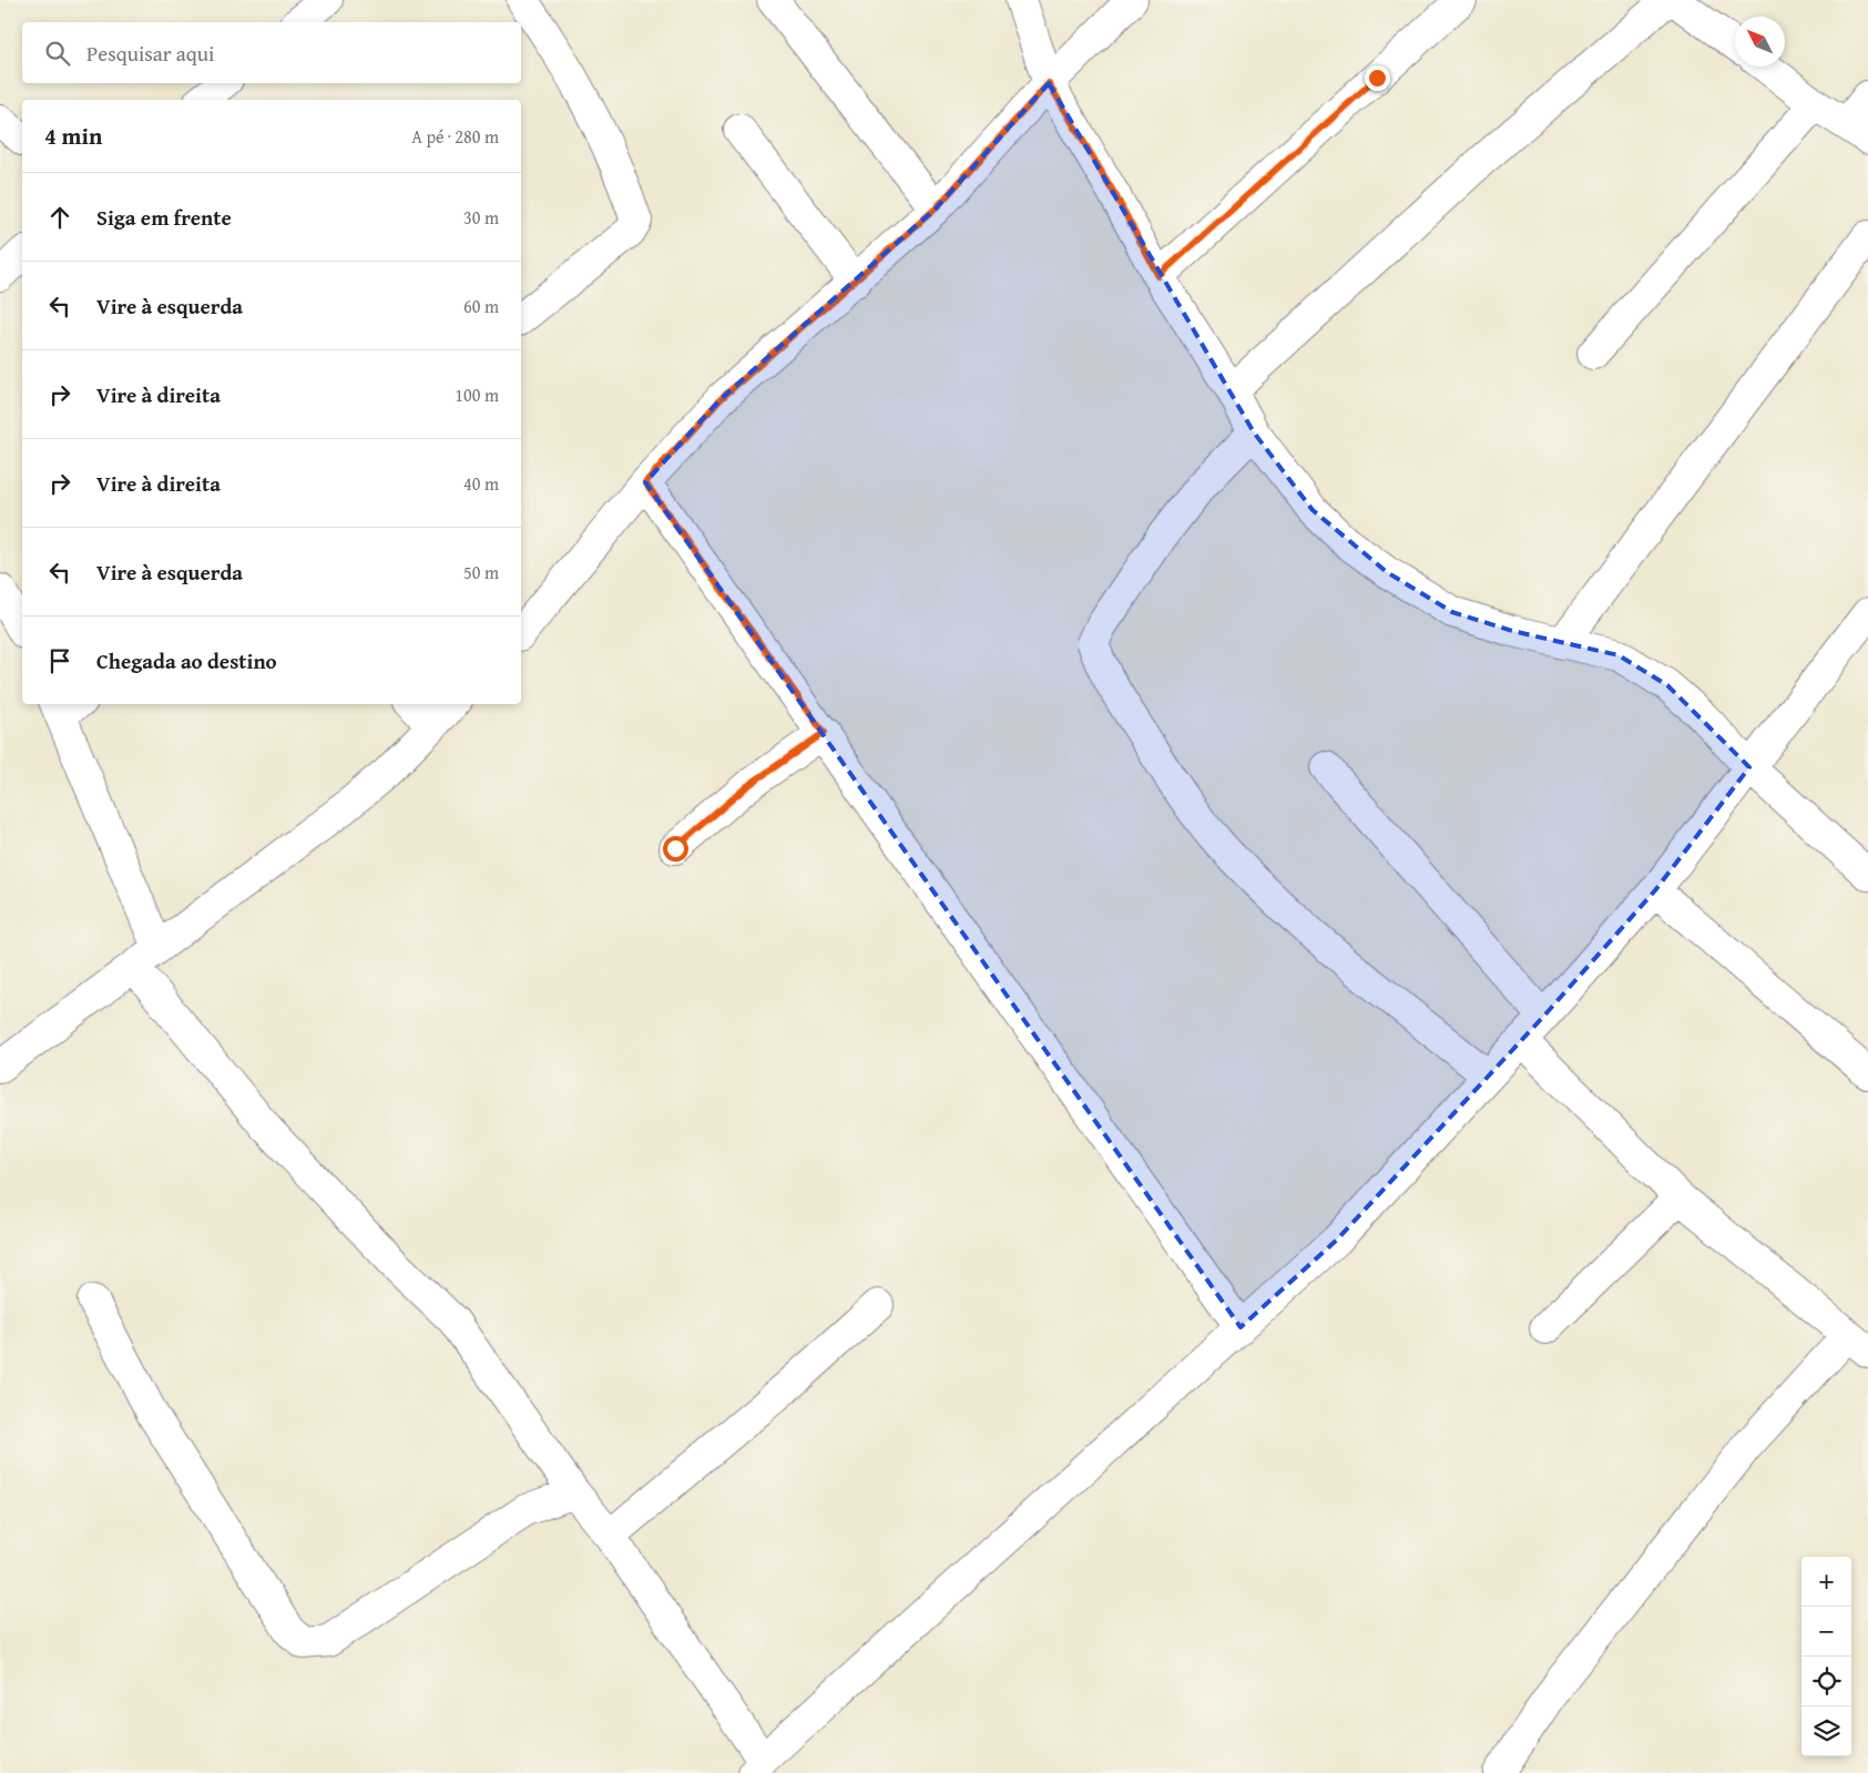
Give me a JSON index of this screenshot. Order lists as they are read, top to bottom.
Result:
{
  "north": "top left",
  "page": {
    "search": "Pesquisar aqui",
    "heading": ["4 min", "A pé · 280 m"],
    "list": [
      ["Siga em frente", "30 m"],
      ["Vire à esquerda", "60 m"],
      ["Vire à direita", "100 m"],
      ["Vire à direita", "40 m"],
      ["Vire à esquerda", "50 m"],
      "Chegada ao destino"
    ],
    "map_buttons": ["+", "−"]
  }
}
